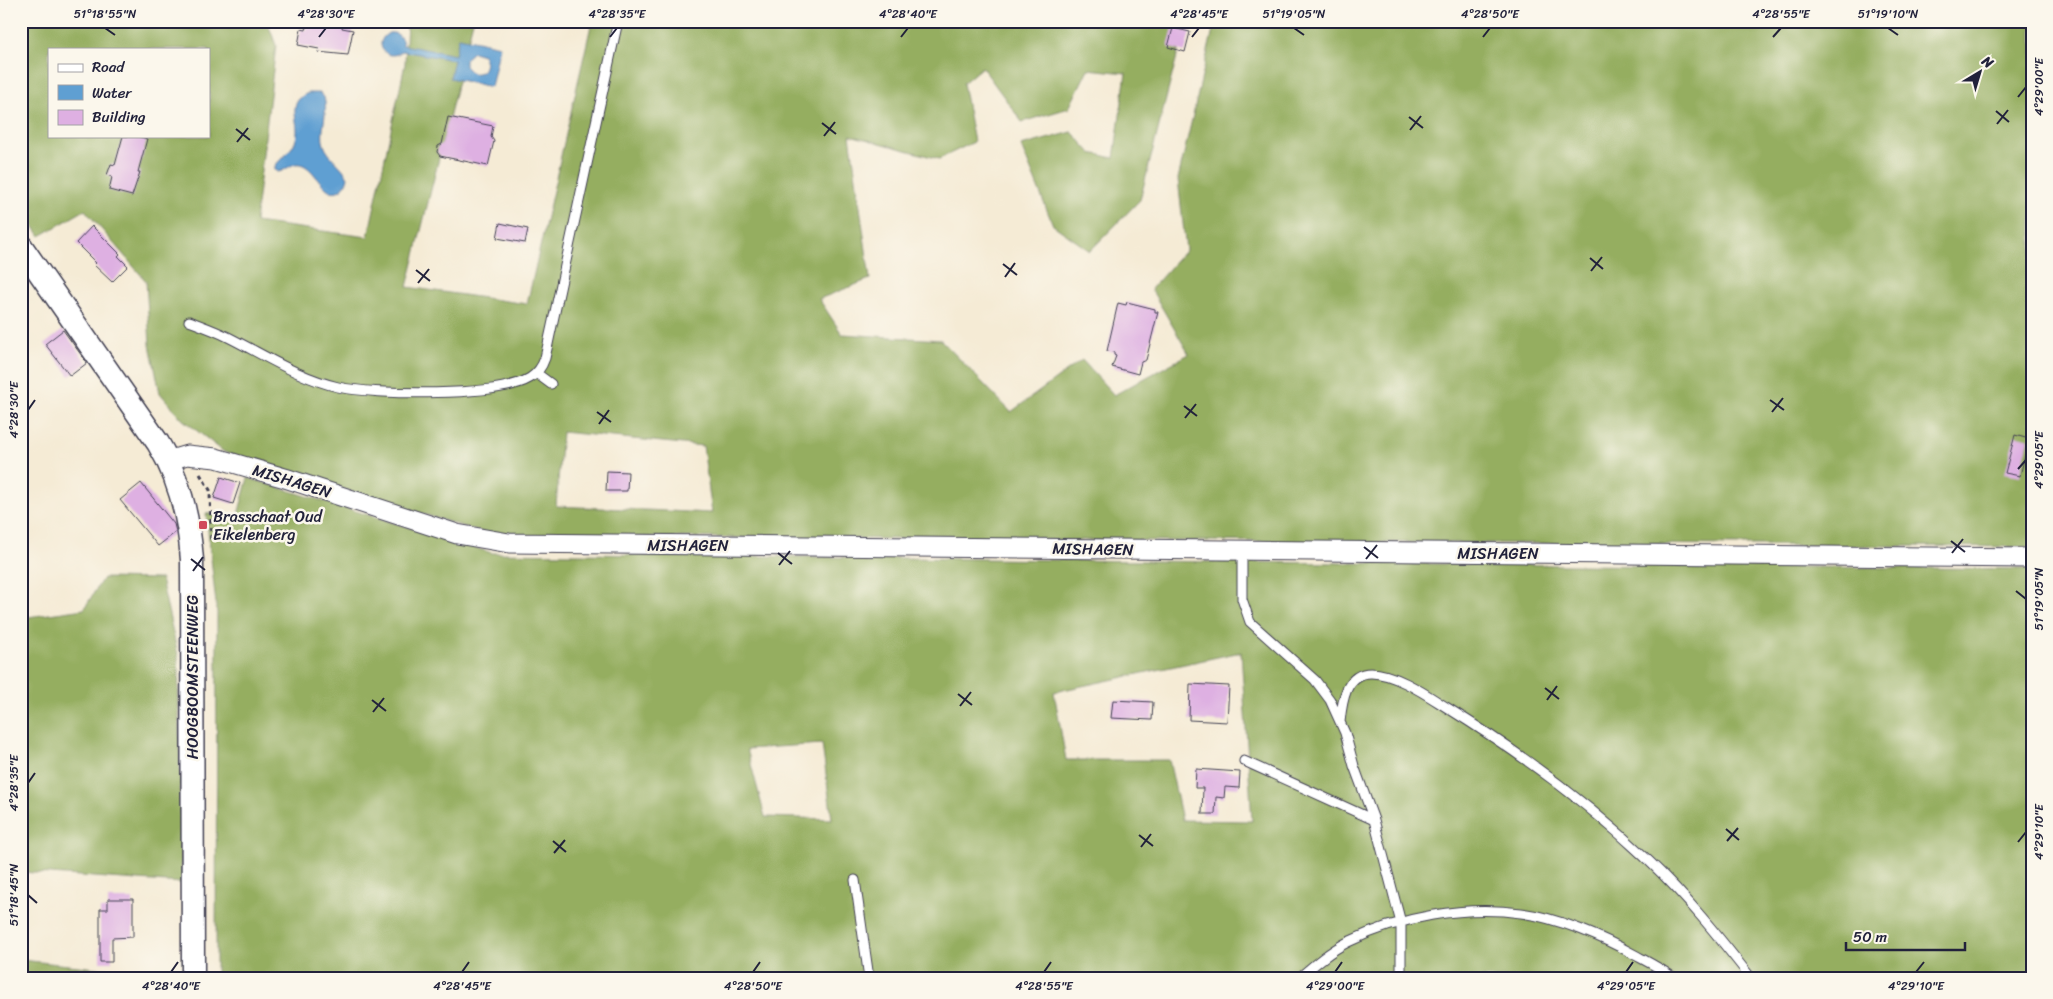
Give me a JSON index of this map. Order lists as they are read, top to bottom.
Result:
{
  "streets": {
    "street": ["MISHAGEN", "HOOGBOOMSTEENWEG"]
  },
  "crossings": [
    ["MISHAGEN", "HOOGBOOMSTEENWEG"]
  ],
  "places": {
    "transit": ["Brasschaat Oud Eikelenberg"]
  },
  "legend": ["Road", "Water", "Building"],
  "scale_bar": "50 m",
  "north": "top right",
  "coordinates": [
    "51°18'55\"N",
    "4°28'30\"E",
    "4°28'35\"E",
    "4°28'40\"E",
    "4°28'45\"E",
    "51°19'05\"N",
    "4°28'50\"E",
    "4°28'55\"E",
    "51°19'10\"N",
    "4°29'00\"E",
    "4°29'05\"E",
    "4°29'10\"E",
    "51°18'45\"N"
  ]
}
